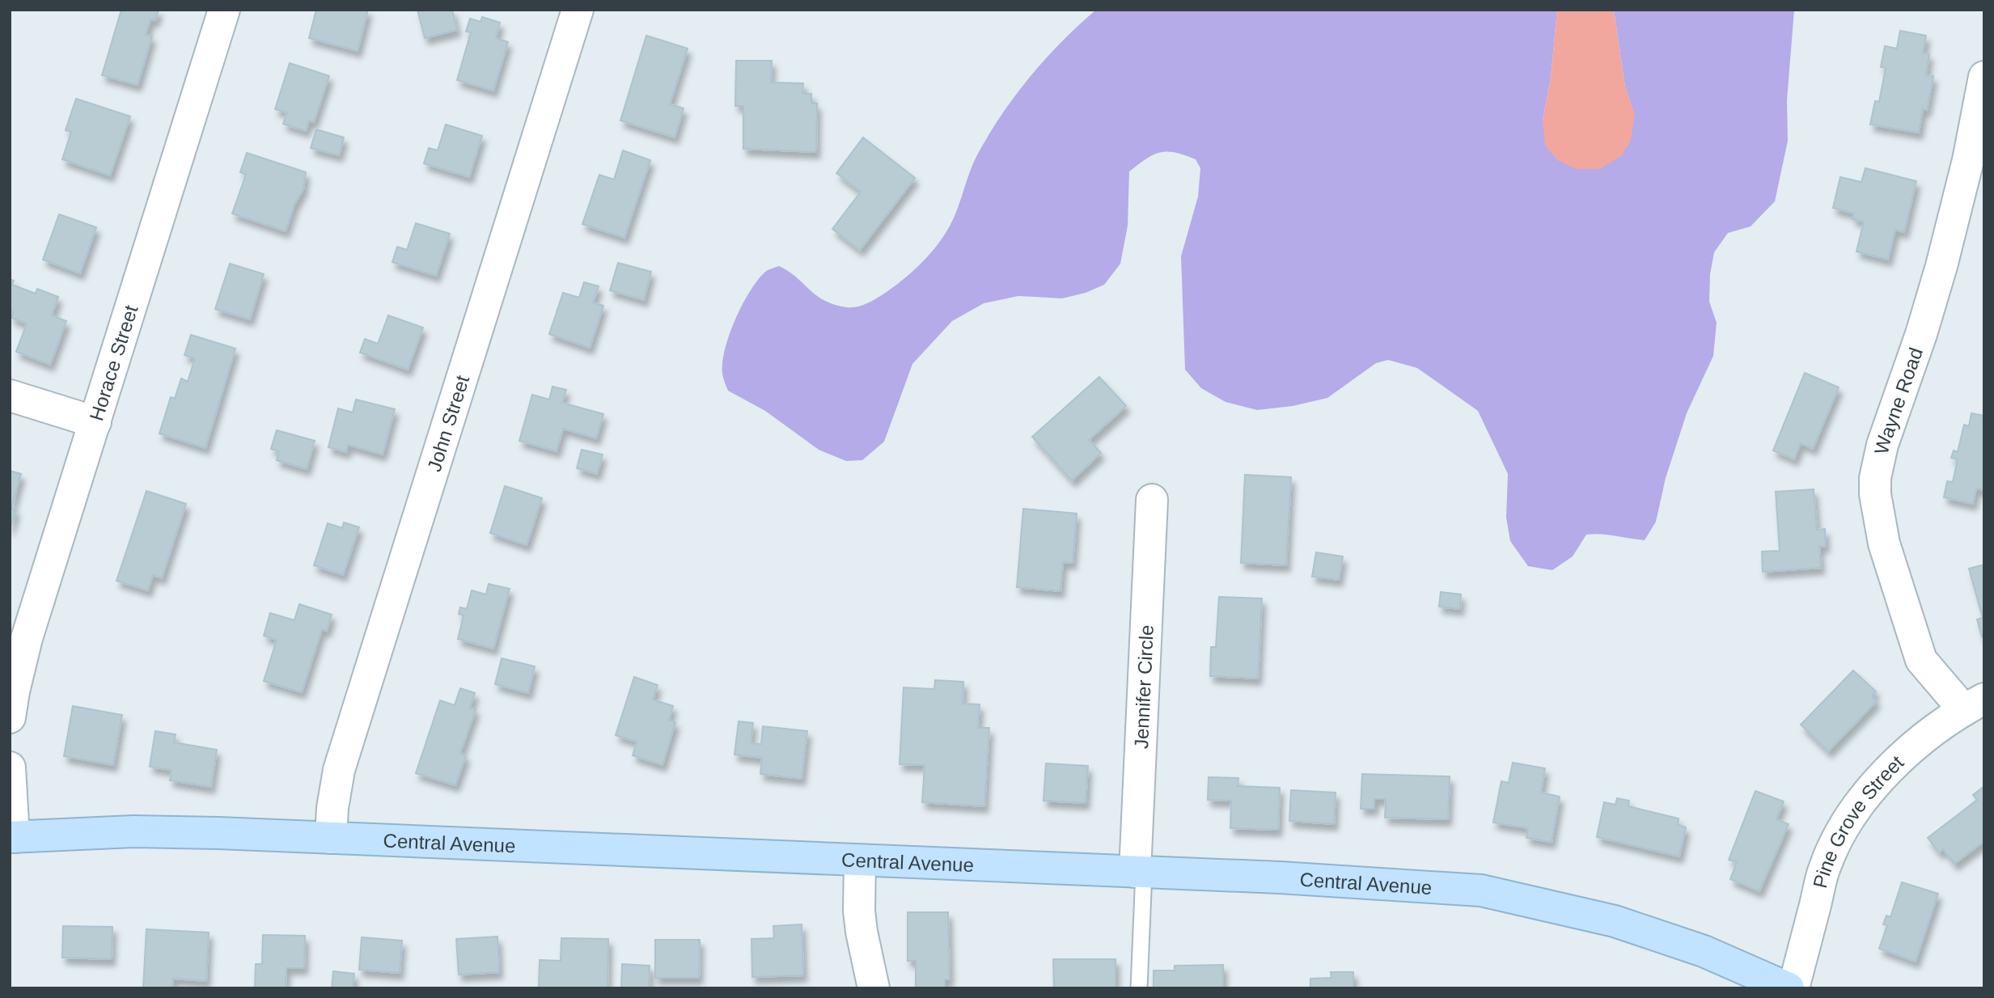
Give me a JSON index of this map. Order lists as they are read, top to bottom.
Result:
{
  "streets": {
    "main road": ["Central Avenue"],
    "street": [
      "Horace Street",
      "Wayne Road",
      "John Street",
      "Jennifer Circle",
      "Pine Grove Street"
    ]
  },
  "crossings": [
    ["Wayne Road", "Pine Grove Street"],
    ["John Street", "Central Avenue"],
    ["Jennifer Circle", "Central Avenue"]
  ]
}
